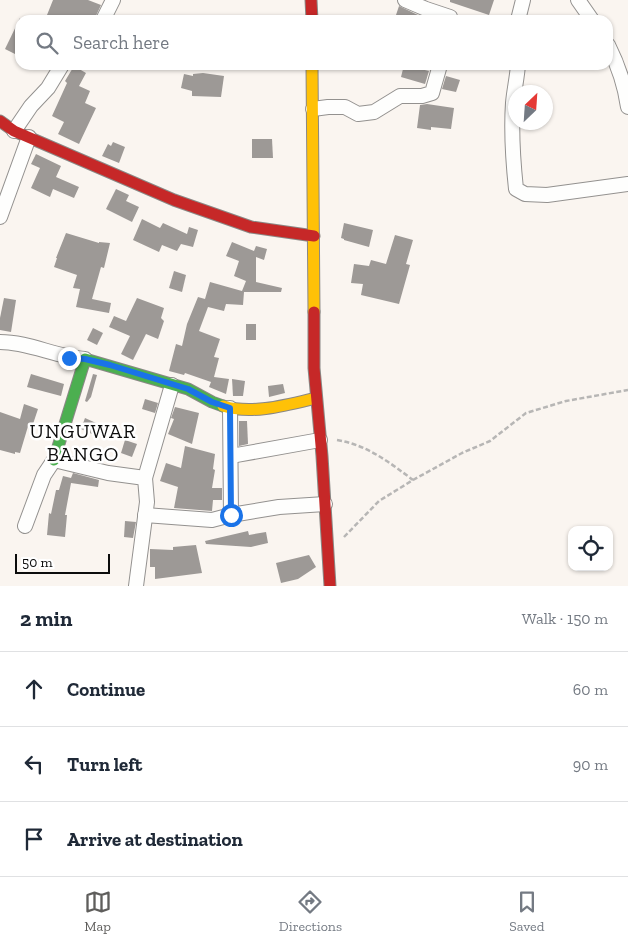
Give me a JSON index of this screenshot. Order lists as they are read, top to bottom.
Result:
{
  "districts": ["UNGUWAR BANGO"],
  "scale_bar": "50 m",
  "north": "top right",
  "page": {
    "search": "Search here",
    "scale": "50 m",
    "heading": ["2 min", "Walk · 150 m"],
    "list": [
      ["Continue", "60 m"],
      ["Turn left", "90 m"],
      "Arrive at destination"
    ],
    "nav": ["Map", "Directions", "Saved"]
  }
}
